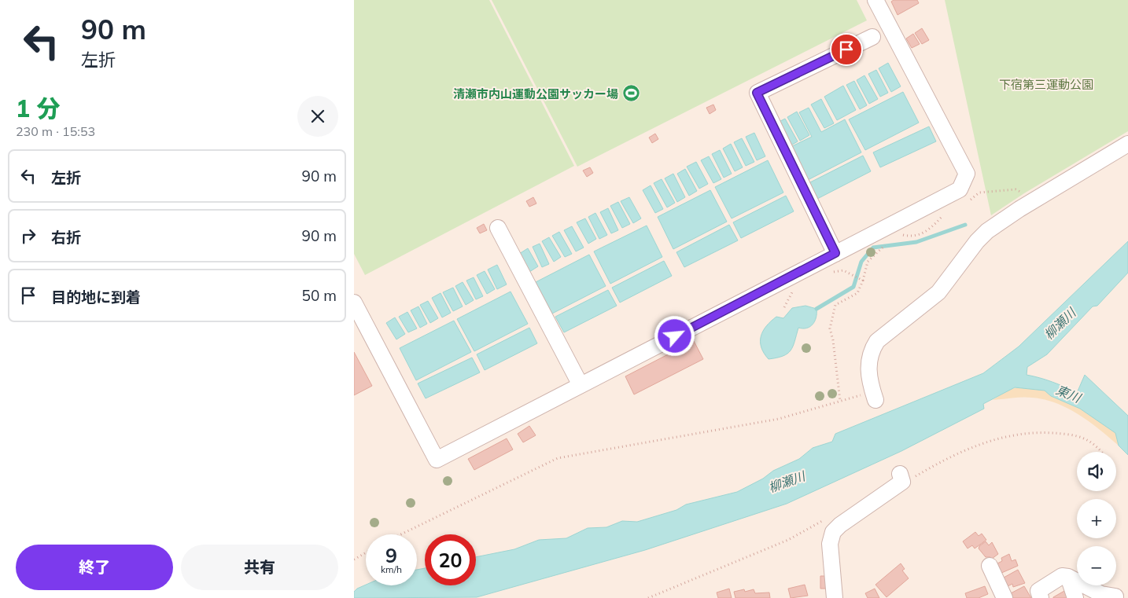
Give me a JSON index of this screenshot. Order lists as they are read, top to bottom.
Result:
{
  "water": ["柳瀬川", "東川"],
  "parks": ["下宿第三運動公園"],
  "places": {
    "sports": ["清瀬市内山運動公園サッカー場"]
  },
  "page": {
    "turn": ["90 m", "左折"],
    "heading": ["1 分", "230 m · 15:53"],
    "list": [
      {
        "name": "左折",
        "value": "90 m"
      },
      {
        "name": "右折",
        "value": "90 m"
      },
      {
        "name": "目的地に到着",
        "value": "50 m"
      }
    ],
    "map_buttons": ["+", "−"],
    "speed": "9 km/h",
    "limit": "20",
    "buttons": ["終了", "共有"]
  }
}
